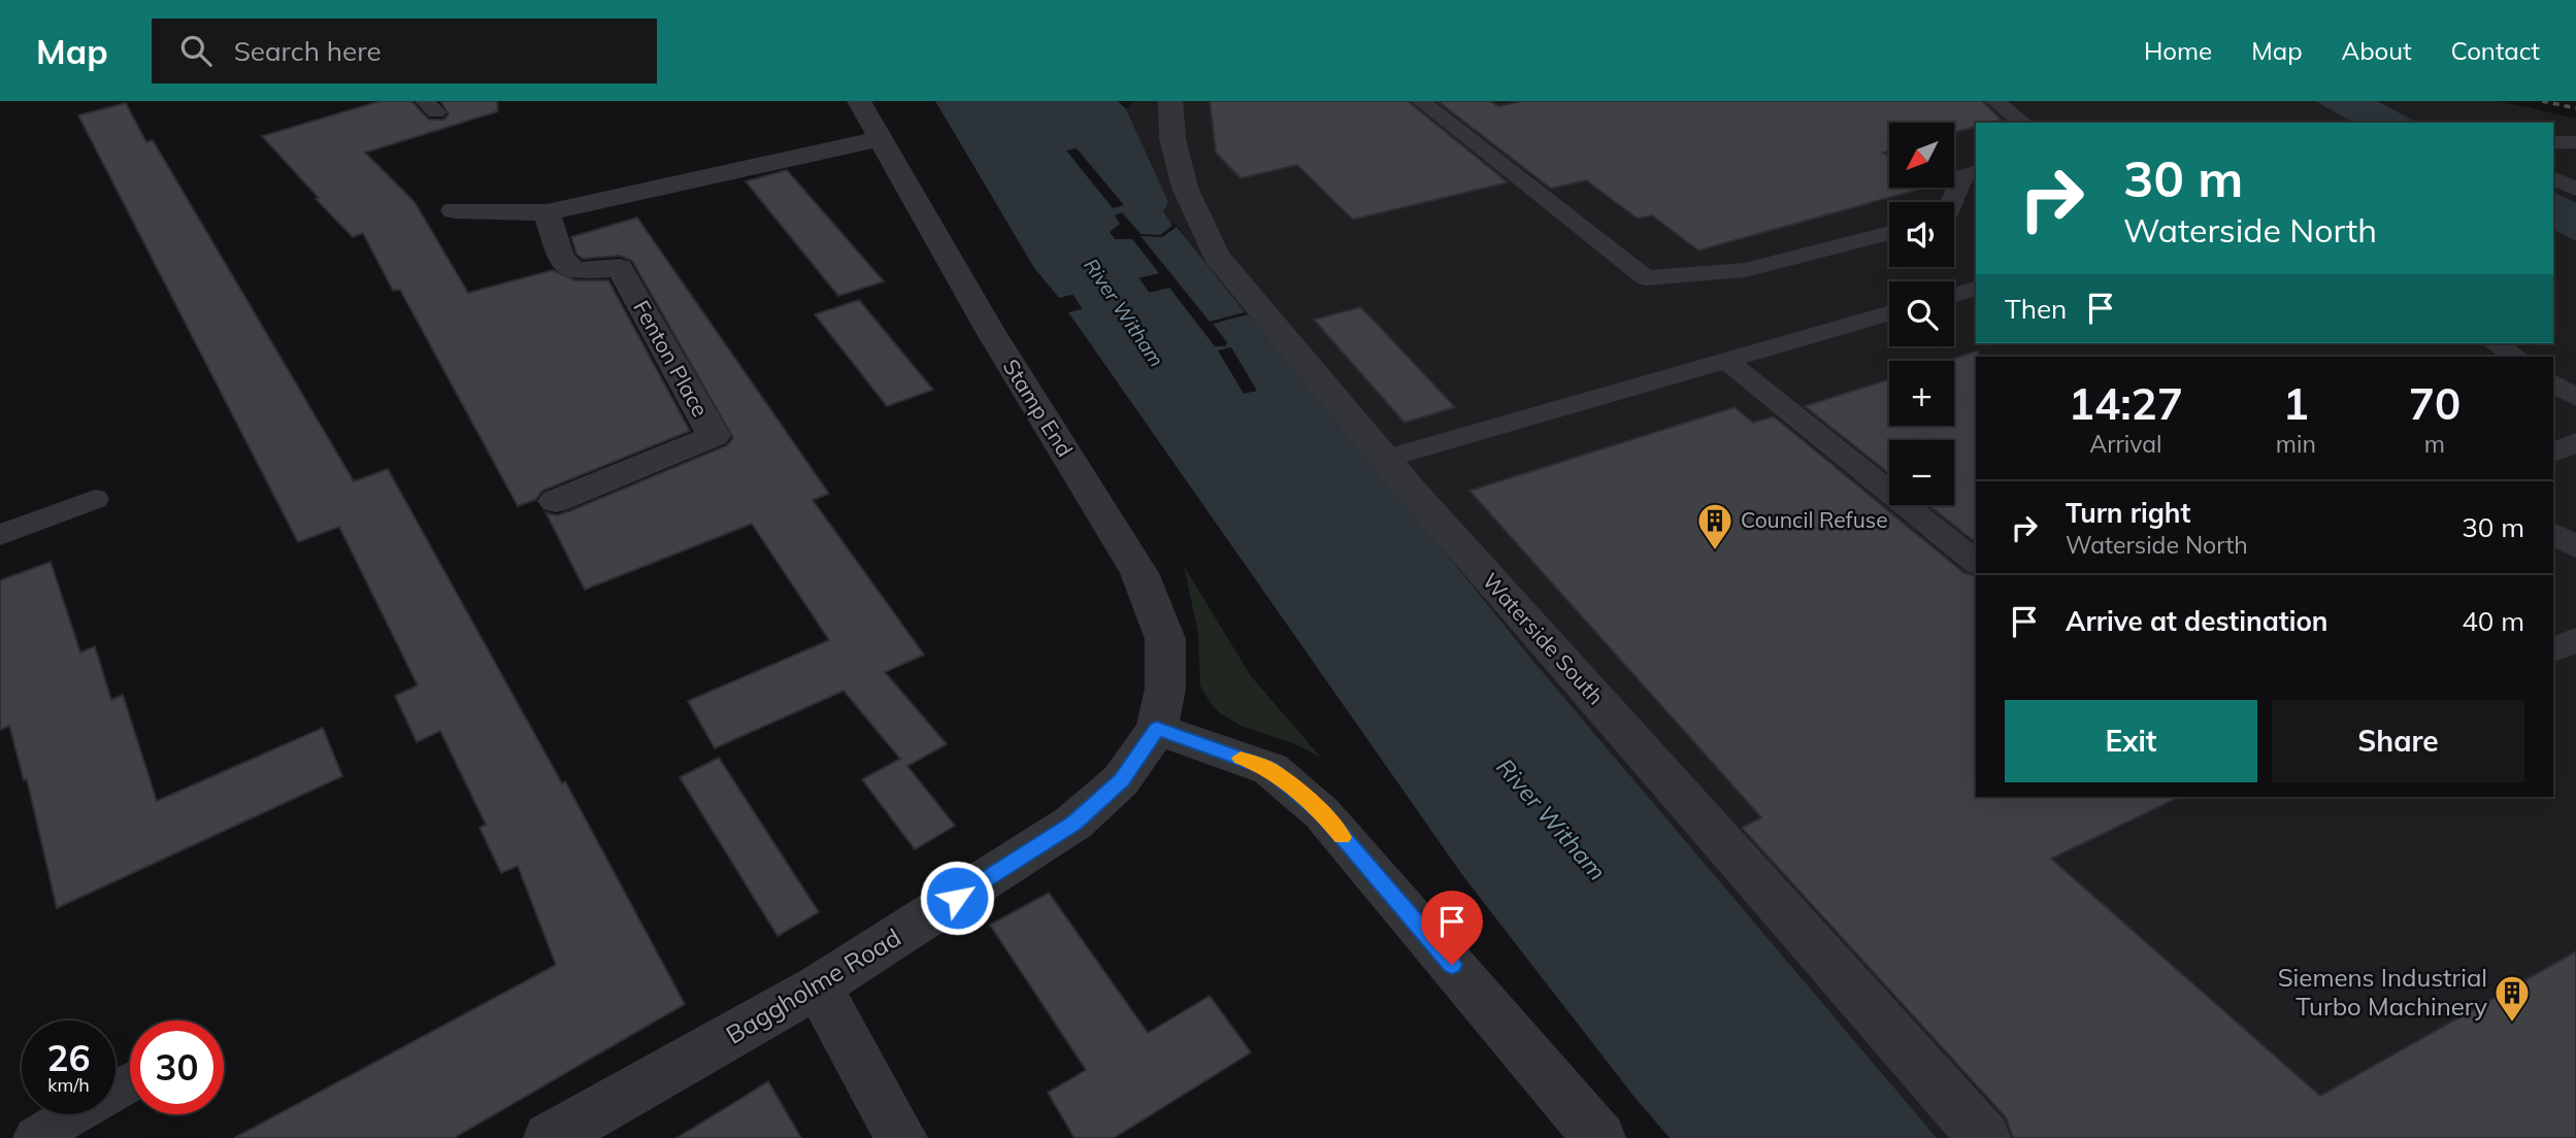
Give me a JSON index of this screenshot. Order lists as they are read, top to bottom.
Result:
{
  "streets": {
    "street": [
      "Fenton Place",
      "Stamp End",
      "Waterside South",
      "Baggholme Road"
    ]
  },
  "crossings": [
    ["Stamp End", "Baggholme Road"]
  ],
  "water": ["River Witham"],
  "places": {
    "building": ["Council Refuse", "Siemens Industrial Turbo Machinery"]
  },
  "north": "bottom left",
  "page": {
    "header": "Map",
    "search": "Search here",
    "nav": [
      "Home",
      "Map",
      "About",
      "Contact"
    ],
    "map_buttons": ["+", "−"],
    "turn": ["30 m", "Waterside North"],
    "then": "Then",
    "eta": [
      "14:27",
      "Arrival",
      "1",
      "min",
      "70",
      "m"
    ],
    "list": [
      {
        "name": "Turn right",
        "note": "Waterside North",
        "value": "30 m"
      },
      {
        "name": "Arrive at destination",
        "value": "40 m"
      }
    ],
    "buttons": ["Exit", "Share"],
    "speed": "26 km/h",
    "limit": "30"
  }
}
